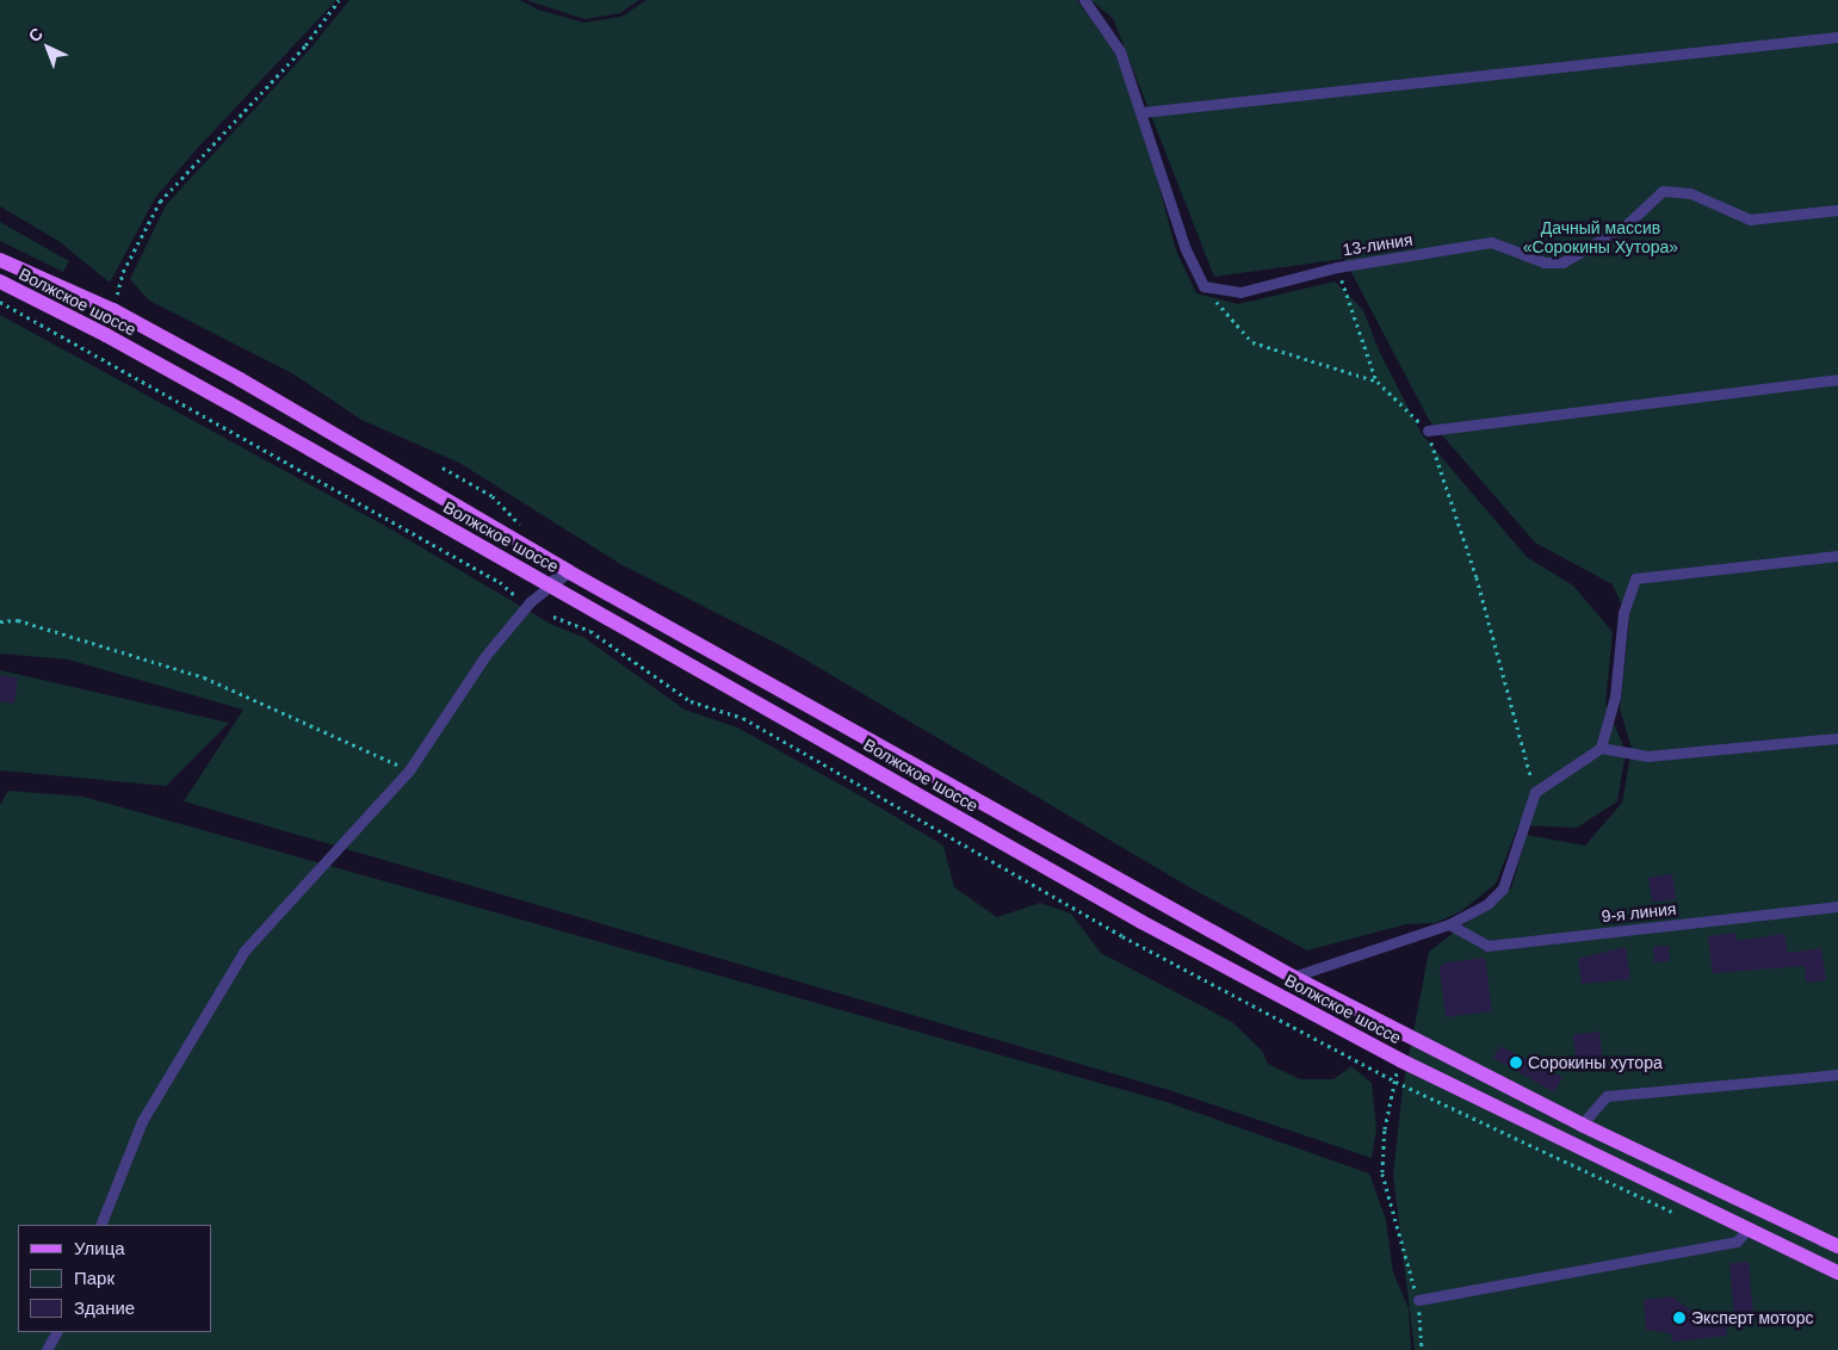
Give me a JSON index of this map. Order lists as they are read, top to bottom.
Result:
{
  "streets": {
    "main road": ["Волжское шоссе"],
    "lane": ["13-линия", "9-я линия"]
  },
  "parks": ["Дачный массив «Сорокины Хутора»"],
  "places": ["Сорокины хутора", "Эксперт моторс"],
  "legend": ["Улица", "Парк", "Здание"],
  "north": "top left"
}
